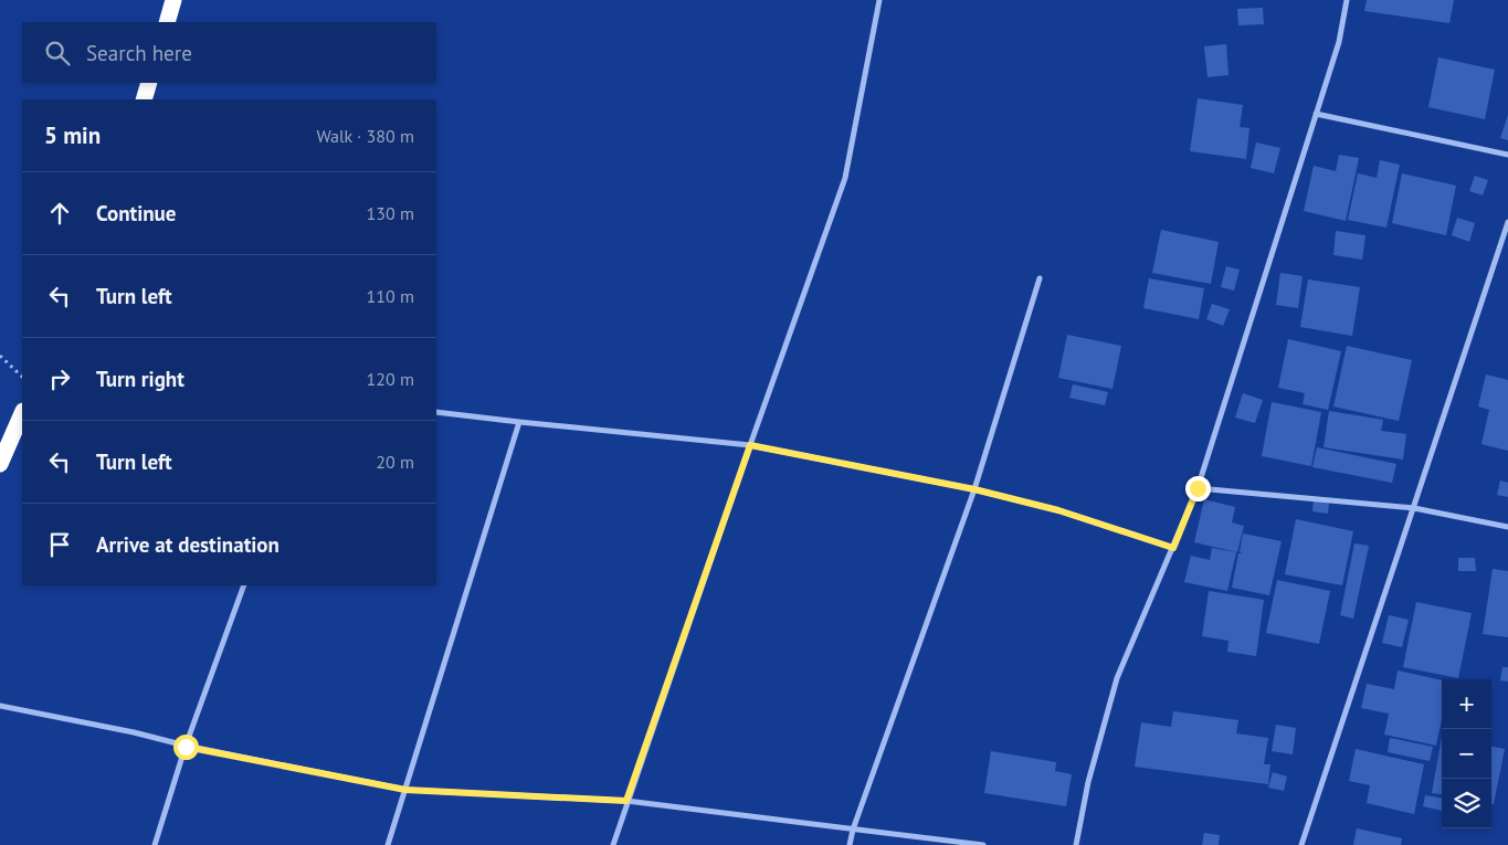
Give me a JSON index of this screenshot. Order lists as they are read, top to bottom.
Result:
{
  "page": {
    "search": "Search here",
    "heading": ["5 min", "Walk · 380 m"],
    "list": [
      ["Continue", "130 m"],
      ["Turn left", "110 m"],
      ["Turn right", "120 m"],
      ["Turn left", "20 m"],
      "Arrive at destination"
    ],
    "map_buttons": ["+", "−"]
  }
}
